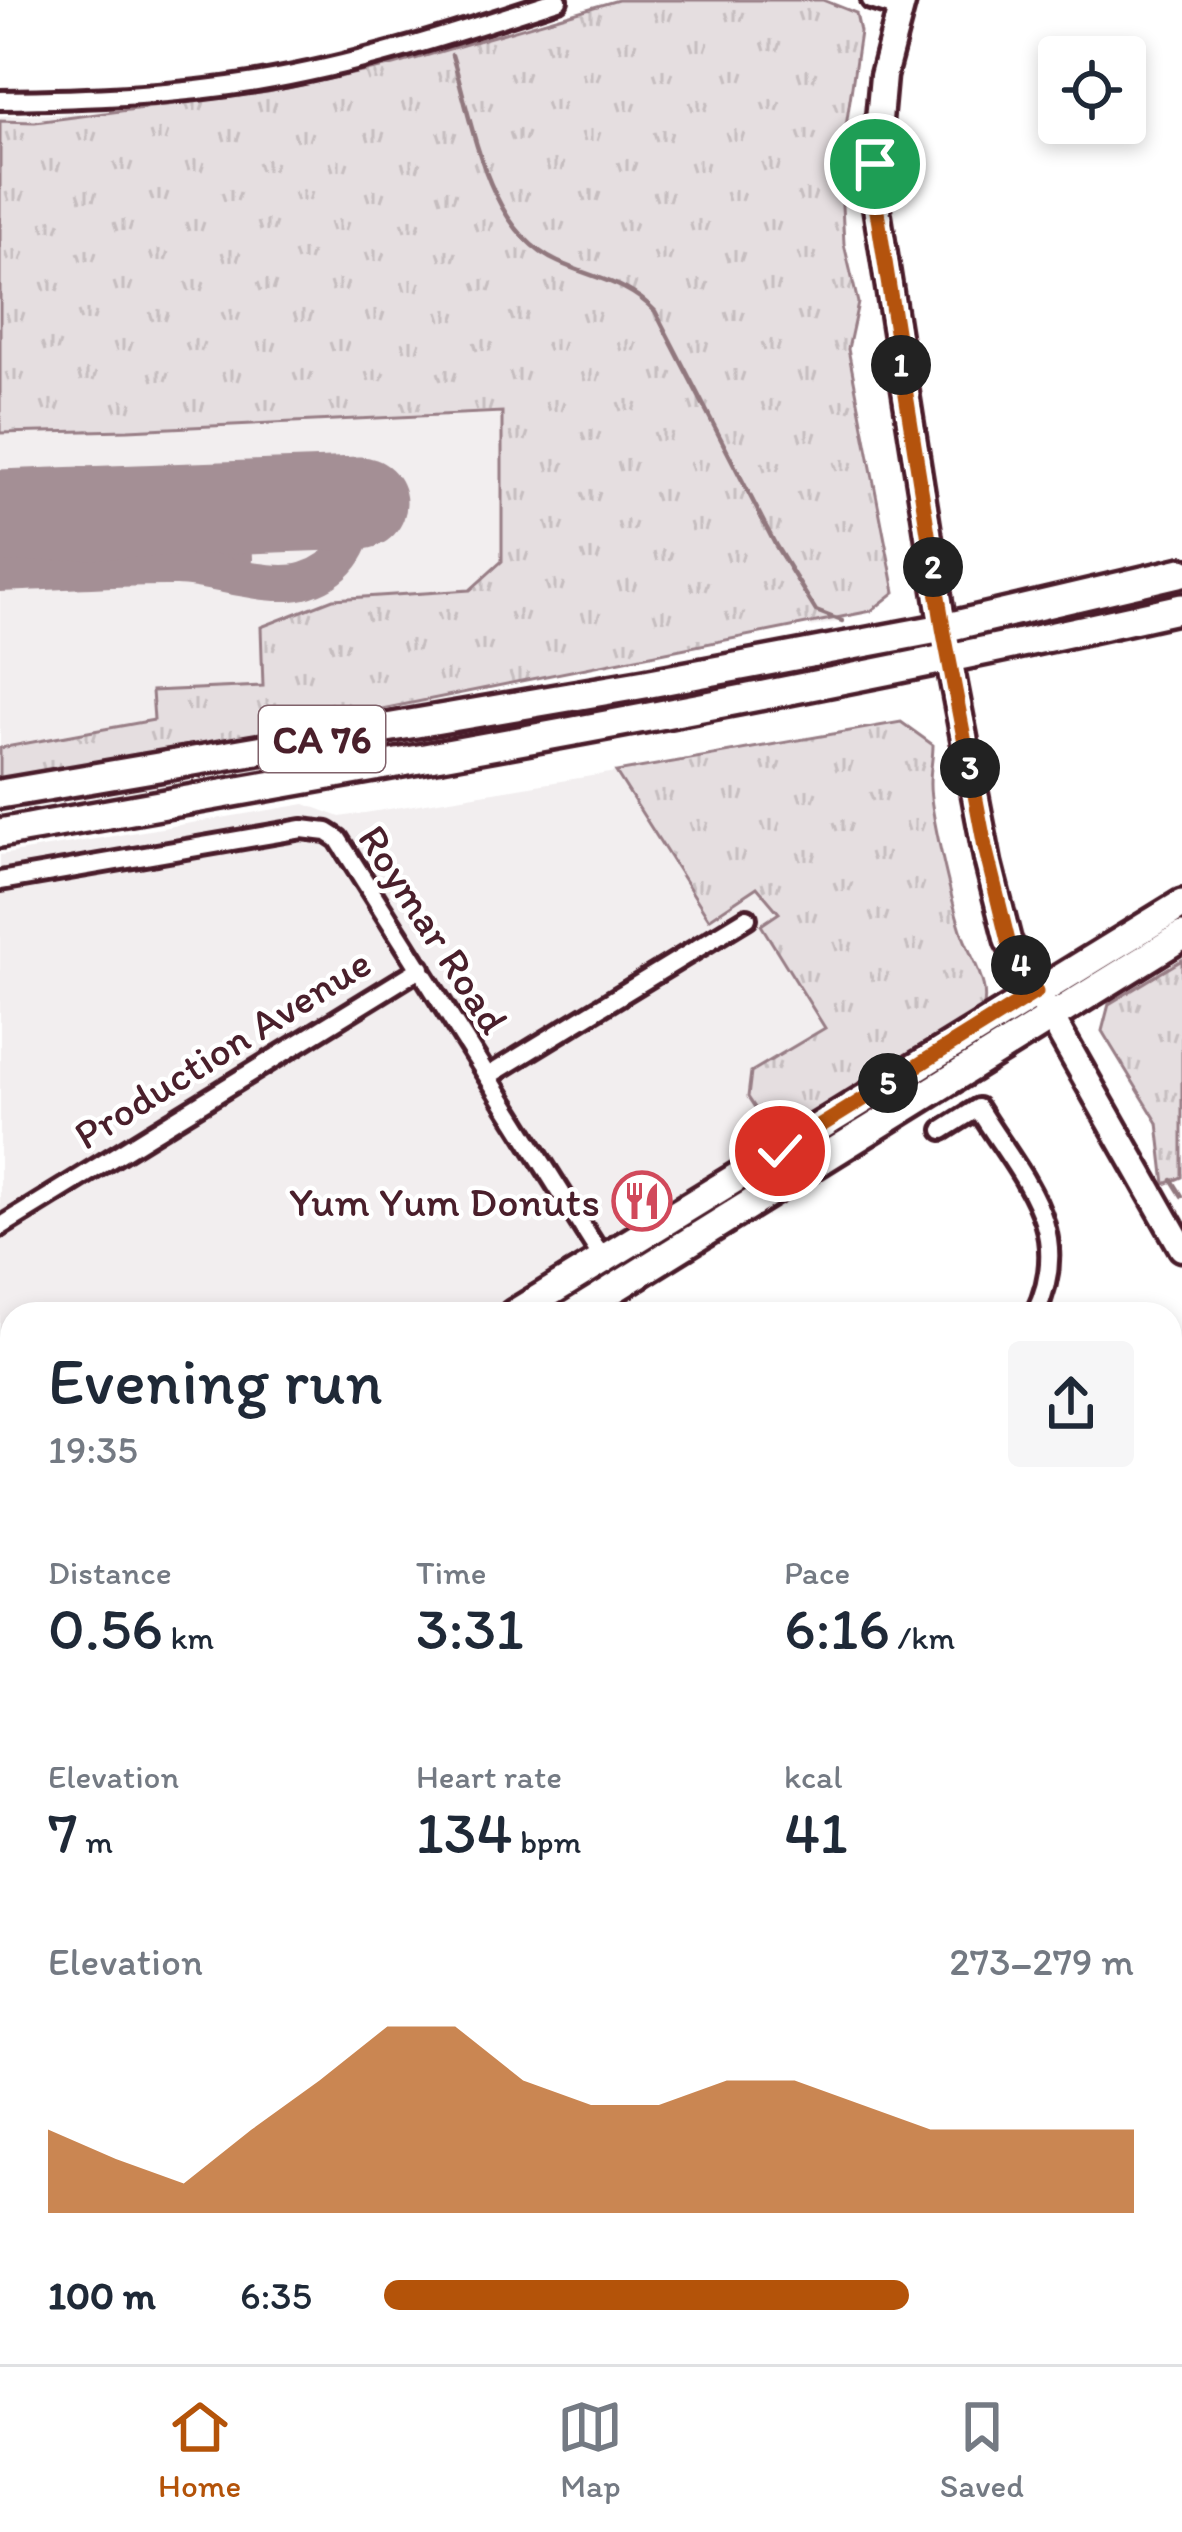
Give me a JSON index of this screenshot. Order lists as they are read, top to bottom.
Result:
{
  "streets": {
    "main road": ["CA 76"],
    "street": ["Roymar Road", "Production Avenue"]
  },
  "crossings": [
    ["Roymar Road", "Production Avenue"]
  ],
  "places": {
    "restaurant": ["Yum Yum Donuts"]
  },
  "page": {
    "pins": [
      "1",
      "2",
      "3",
      "4",
      "5"
    ],
    "heading": ["Evening run", "19:35"],
    "stats": [
      ["Distance", "0.56 km"],
      ["Time", "3:31"],
      ["Pace", "6:16 /km"],
      ["Elevation", "7 m"],
      ["Heart rate", "134 bpm"],
      ["kcal", "41"]
    ],
    "chart": ["Elevation", "273–279 m"],
    "list": [
      {
        "name": "100 m",
        "note": "6:35"
      }
    ],
    "tabs": ["Home", "Map", "Saved"]
  }
}
